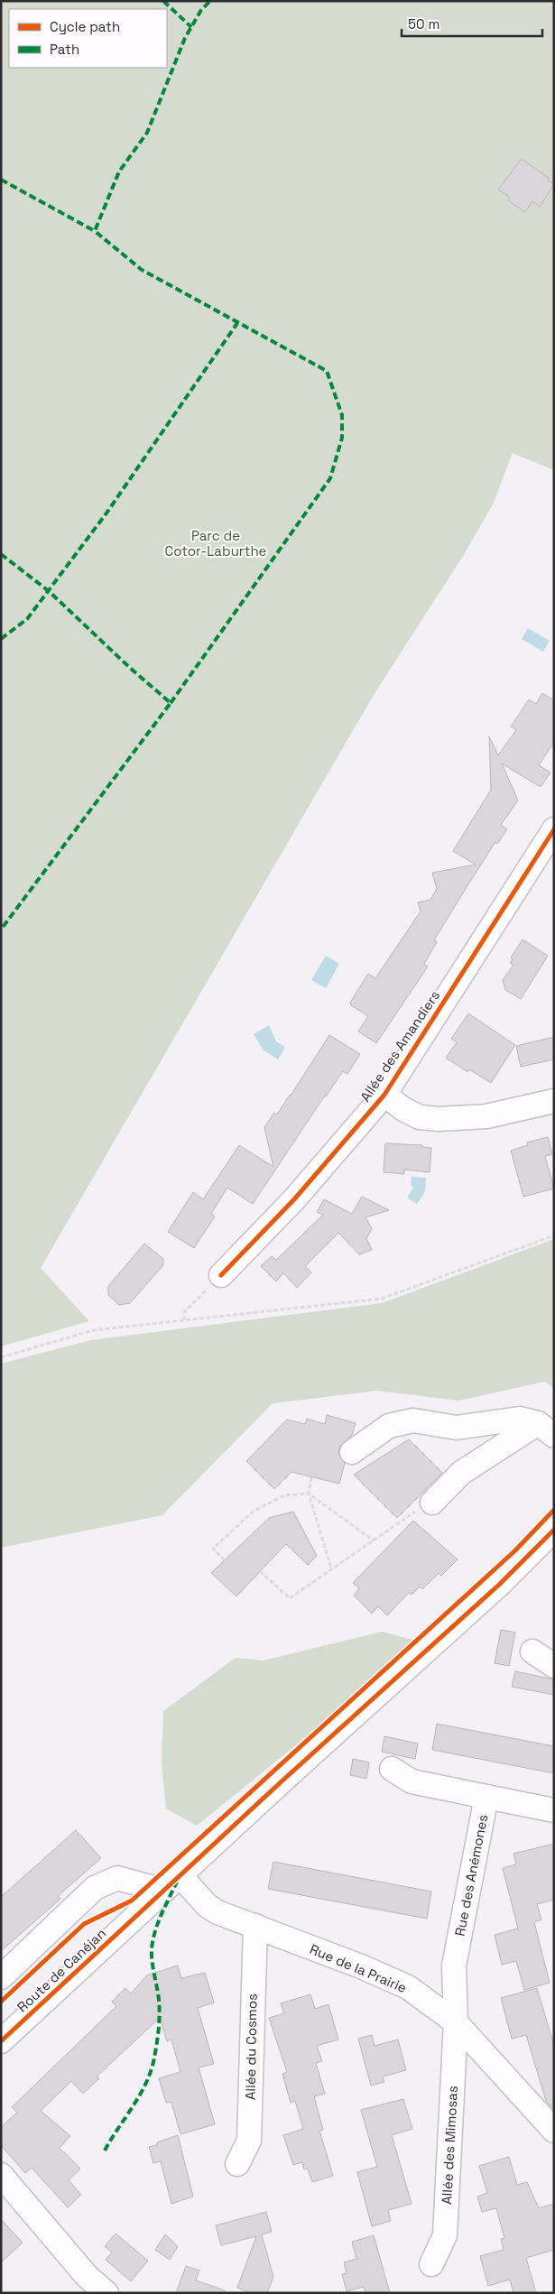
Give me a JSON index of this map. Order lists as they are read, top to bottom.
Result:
{
  "streets": {
    "street": [
      "Allée des Amandiers",
      "Rue des Anémones",
      "Rue de la Prairie",
      "Route de Canéjan",
      "Allée du Cosmos",
      "Allée des Mimosas"
    ]
  },
  "crossings": [
    ["Rue des Anémones", "Rue de la Prairie"],
    ["Rue des Anémones", "Allée des Mimosas"],
    ["Rue de la Prairie", "Route de Canéjan"],
    ["Rue de la Prairie", "Allée du Cosmos"],
    ["Rue de la Prairie", "Allée des Mimosas"]
  ],
  "parks": ["Parc de Cotor-Laburthe"],
  "legend": ["Cycle path", "Path"],
  "scale_bar": "50 m"
}
